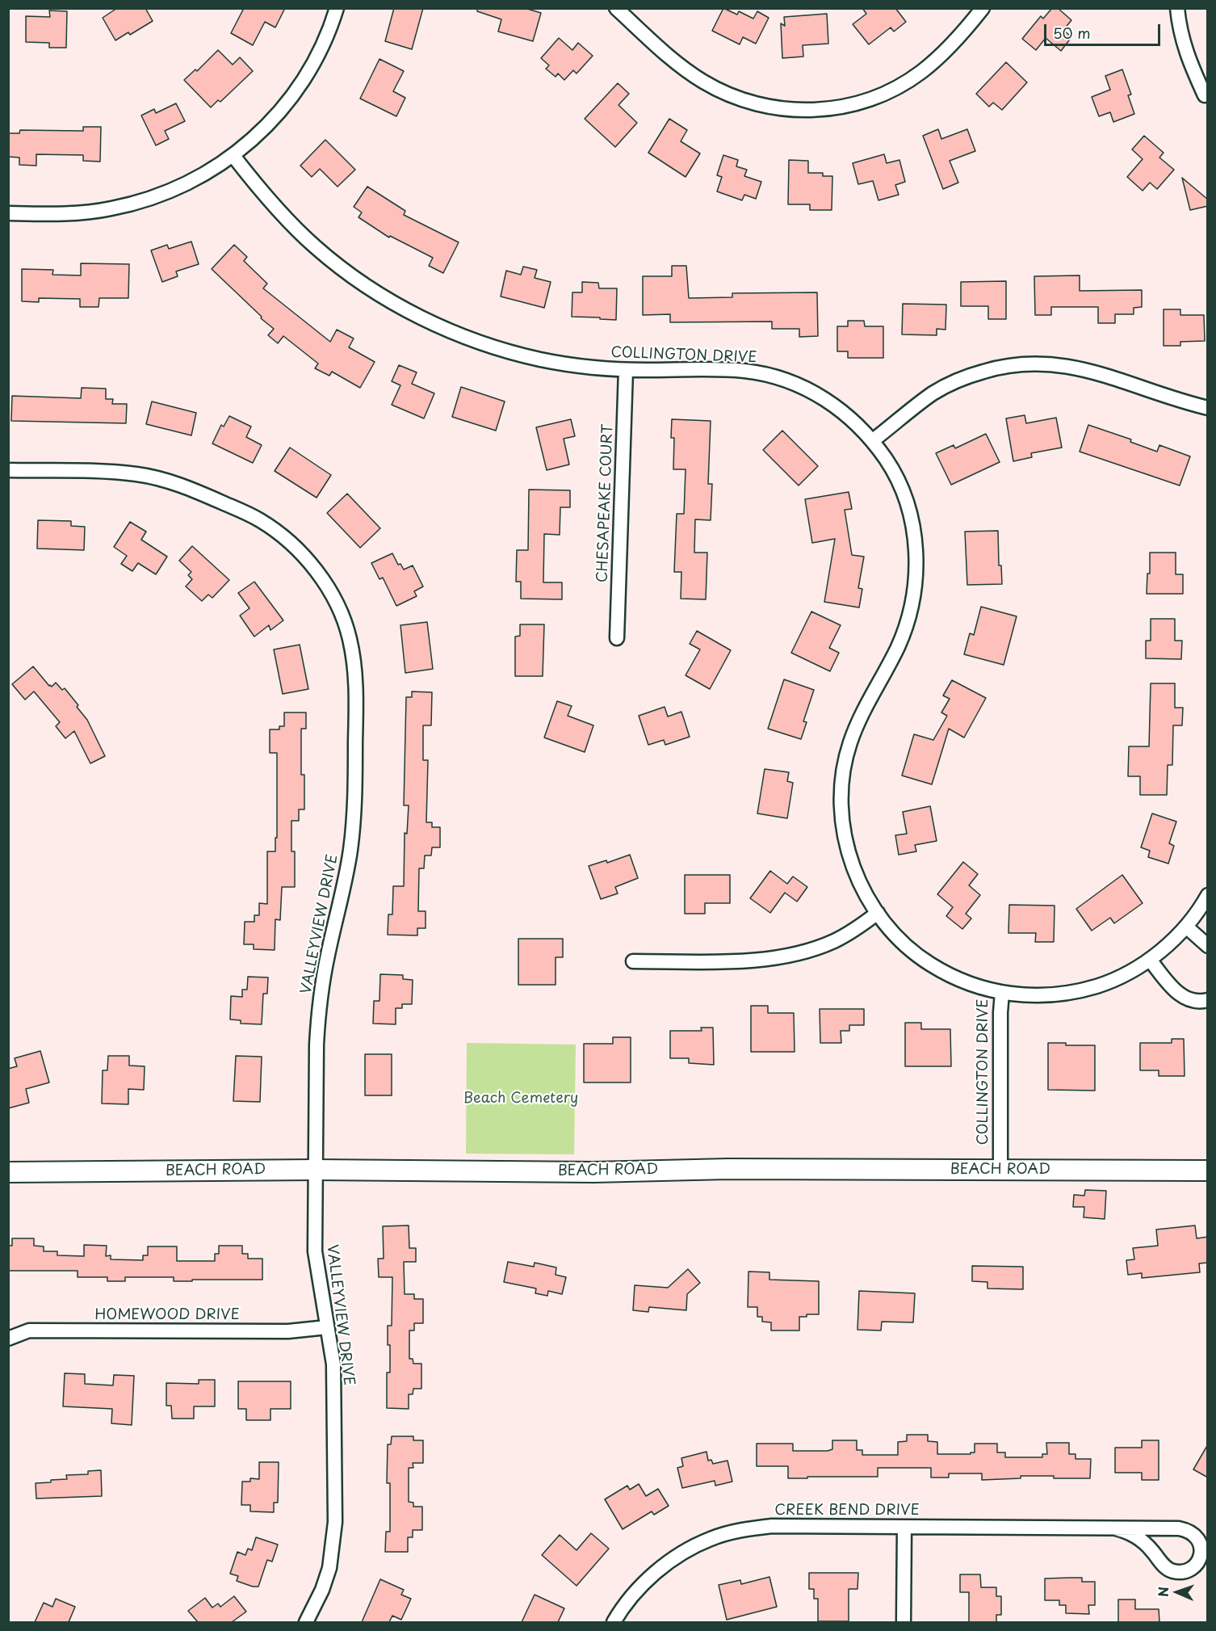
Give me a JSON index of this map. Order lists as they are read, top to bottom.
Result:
{
  "streets": {
    "street": [
      "COLLINGTON DRIVE",
      "CHESAPEAKE COURT",
      "VALLEYVIEW DRIVE",
      "BEACH ROAD",
      "HOMEWOOD DRIVE",
      "CREEK BEND DRIVE"
    ]
  },
  "crossings": [
    ["COLLINGTON DRIVE", "CHESAPEAKE COURT"],
    ["COLLINGTON DRIVE", "BEACH ROAD"],
    ["VALLEYVIEW DRIVE", "BEACH ROAD"],
    ["VALLEYVIEW DRIVE", "HOMEWOOD DRIVE"]
  ],
  "parks": ["Beach Cemetery"],
  "scale_bar": "50 m",
  "north": "left"
}
